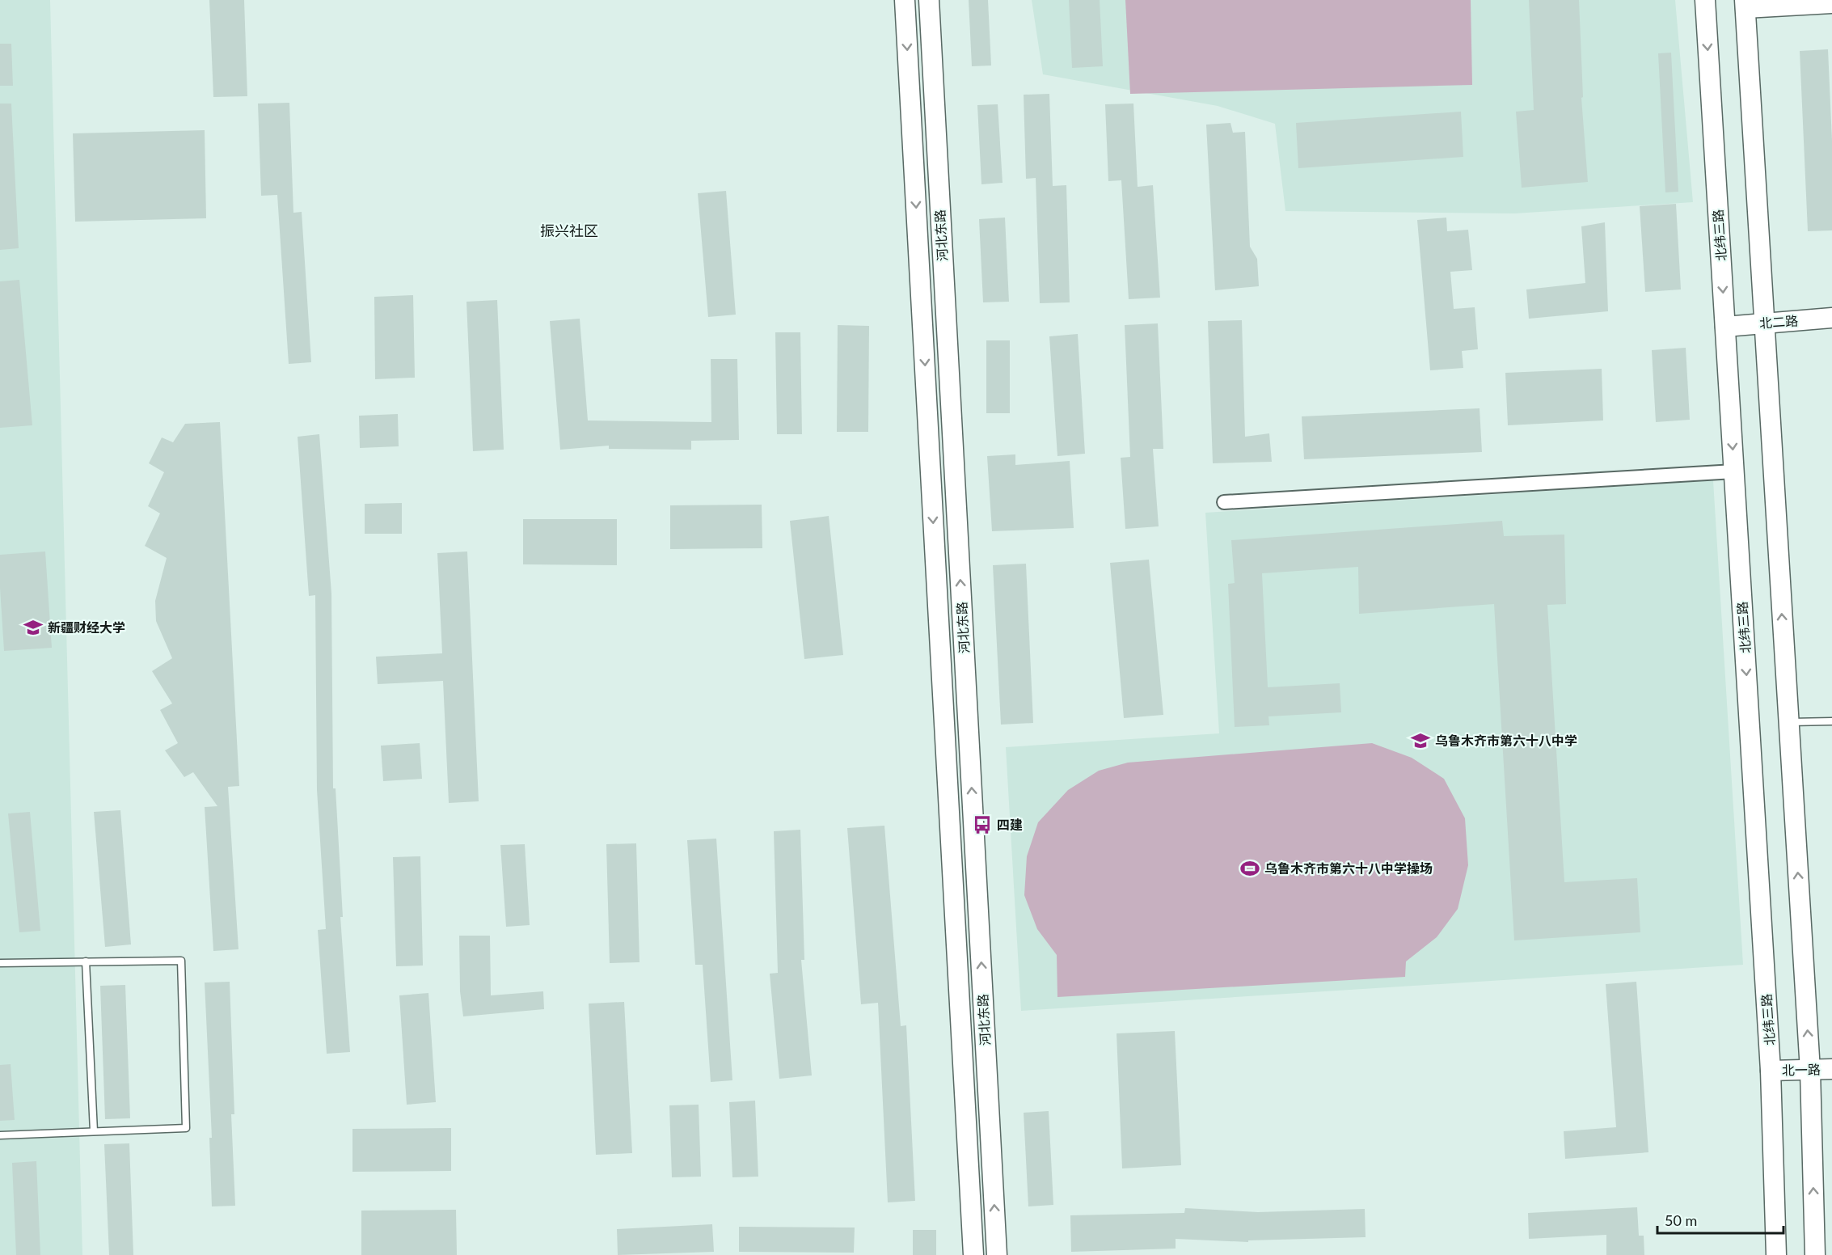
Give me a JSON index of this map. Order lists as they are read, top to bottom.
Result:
{
  "streets": {
    "main road": [
      "河北东路",
      "北纬三路",
      "北二路",
      "北一路"
    ]
  },
  "crossings": [
    ["北纬三路", "北二路"],
    ["北纬三路", "北一路"]
  ],
  "districts": ["振兴社区"],
  "places": {
    "school or university": ["新疆财经大学", "乌鲁木齐市第六十八中学"],
    "bus stop": ["四建"],
    "sports": ["乌鲁木齐市第六十八中学操场"]
  },
  "scale_bar": "50 m"
}
